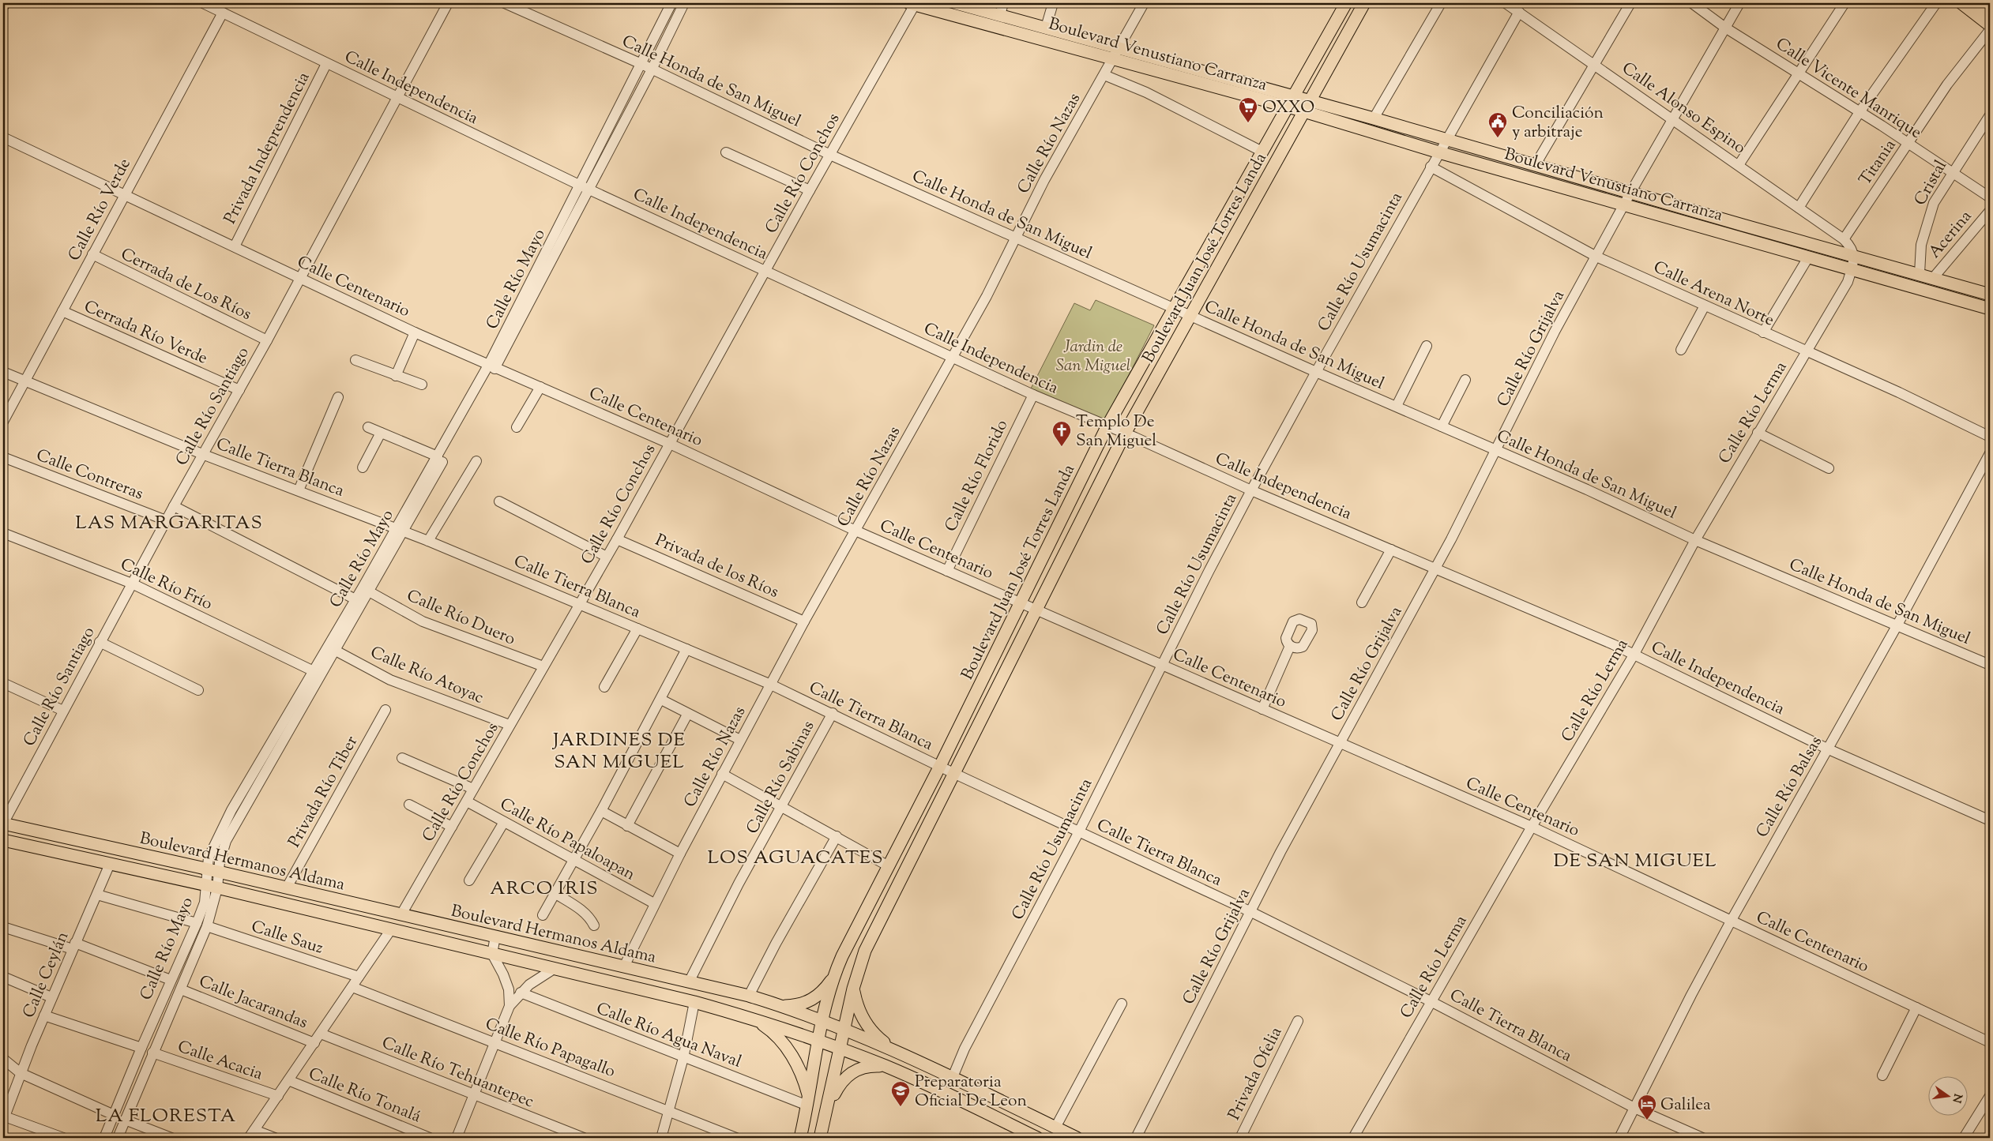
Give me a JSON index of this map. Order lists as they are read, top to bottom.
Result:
{
  "streets": {
    "main road": ["Boulevard Venustiano Carranza", "Boulevard Juan José Torres Landa", "Boulevard Hermanos Aldama"],
    "street": [
      "Calle Honda de San Miguel",
      "Calle Independencia",
      "Calle Vicente Manrique",
      "Calle Alonso Espino",
      "Calle Río Nazas",
      "Privada Indeprendencia",
      "Titania",
      "Calle Río Conchos",
      "Cristal",
      "Calle Río Verde",
      "Acerina",
      "Calle Río Usumacinta",
      "Calle Río Mayo",
      "Cerrada de Los Ríos",
      "Calle Centenario",
      "Calle Arena Norte",
      "Cerrada Río Verde",
      "Calle Río Grijalva",
      "Calle Río Santiago",
      "Calle Río Lerma",
      "Calle Tierra Blanca",
      "Calle Contreras",
      "Calle Río Florido",
      "Privada de los Ríos",
      "Calle Río Frío",
      "Calle Río Duero",
      "Calle Río Atoyac",
      "Calle Río Sabinas",
      "Calle Río Balsas",
      "Privada Río Tiber",
      "Calle Río Papaloapan",
      "Calle Sauz",
      "Calle Ceylán",
      "Calle Jacarandas",
      "Calle Río Agua Naval",
      "Calle Río Papagallo",
      "Calle Acacia",
      "Calle Río Tehuantepec",
      "Privada Ofelia",
      "Calle Río Tonalá"
    ]
  },
  "crossings": [
    ["Boulevard Venustiano Carranza", "Calle Río Nazas"],
    ["Boulevard Venustiano Carranza", "Calle Río Conchos"],
    ["Boulevard Venustiano Carranza", "Cristal"],
    ["Boulevard Venustiano Carranza", "Acerina"],
    ["Boulevard Venustiano Carranza", "Boulevard Juan José Torres Landa"],
    ["Boulevard Venustiano Carranza", "Calle Río Usumacinta"],
    ["Boulevard Venustiano Carranza", "Calle Río Grijalva"],
    ["Boulevard Venustiano Carranza", "Calle Río Lerma"],
    ["Calle Honda de San Miguel", "Calle Río Nazas"],
    ["Calle Honda de San Miguel", "Calle Río Conchos"],
    ["Calle Honda de San Miguel", "Boulevard Juan José Torres Landa"],
    ["Calle Honda de San Miguel", "Calle Río Usumacinta"],
    ["Calle Honda de San Miguel", "Calle Río Mayo"],
    ["Calle Honda de San Miguel", "Calle Río Grijalva"],
    ["Calle Honda de San Miguel", "Calle Río Lerma"],
    ["Calle Honda de San Miguel", "Calle Río Balsas"],
    ["Calle Independencia", "Calle Río Nazas"],
    ["Calle Independencia", "Privada Indeprendencia"],
    ["Calle Independencia", "Calle Río Conchos"],
    ["Calle Independencia", "Calle Río Verde"],
    ["Calle Independencia", "Boulevard Juan José Torres Landa"],
    ["Calle Independencia", "Calle Río Usumacinta"],
    ["Calle Independencia", "Calle Río Mayo"],
    ["Calle Independencia", "Calle Río Grijalva"],
    ["Calle Independencia", "Calle Río Santiago"],
    ["Calle Independencia", "Calle Río Lerma"],
    ["Calle Independencia", "Calle Río Florido"],
    ["Calle Independencia", "Calle Río Balsas"],
    ["Calle Vicente Manrique", "Titania"],
    ["Calle Vicente Manrique", "Cristal"],
    ["Calle Vicente Manrique", "Calle Río Grijalva"],
    ["Calle Alonso Espino", "Titania"],
    ["Calle Alonso Espino", "Calle Río Usumacinta"],
    ["Calle Alonso Espino", "Calle Río Grijalva"],
    ["Calle Río Nazas", "Calle Centenario"],
    ["Calle Río Nazas", "Calle Tierra Blanca"],
    ["Calle Río Nazas", "Privada de los Ríos"],
    ["Calle Río Nazas", "Calle Río Papaloapan"],
    ["Calle Río Nazas", "Boulevard Hermanos Aldama"],
    ["Privada Indeprendencia", "Calle Centenario"],
    ["Calle Río Conchos", "Calle Centenario"],
    ["Calle Río Conchos", "Calle Tierra Blanca"],
    ["Calle Río Conchos", "Privada de los Ríos"],
    ["Calle Río Conchos", "Calle Río Duero"],
    ["Calle Río Conchos", "Calle Río Atoyac"],
    ["Calle Río Conchos", "Calle Río Papaloapan"],
    ["Calle Río Conchos", "Boulevard Hermanos Aldama"],
    ["Calle Río Verde", "Cerrada de Los Ríos"],
    ["Calle Río Verde", "Calle Centenario"],
    ["Calle Río Verde", "Cerrada Río Verde"],
    ["Calle Río Verde", "Calle Tierra Blanca"],
    ["Boulevard Juan José Torres Landa", "Calle Centenario"],
    ["Boulevard Juan José Torres Landa", "Calle Tierra Blanca"],
    ["Boulevard Juan José Torres Landa", "Boulevard Hermanos Aldama"],
    ["Boulevard Juan José Torres Landa", "Calle Río Agua Naval"],
    ["Calle Río Usumacinta", "Calle Centenario"],
    ["Calle Río Usumacinta", "Calle Arena Norte"],
    ["Calle Río Usumacinta", "Calle Tierra Blanca"],
    ["Calle Río Usumacinta", "Boulevard Hermanos Aldama"],
    ["Calle Río Mayo", "Calle Centenario"],
    ["Calle Río Mayo", "Calle Tierra Blanca"],
    ["Calle Río Mayo", "Calle Río Frío"],
    ["Calle Río Mayo", "Calle Río Duero"],
    ["Calle Río Mayo", "Calle Río Atoyac"],
    ["Calle Río Mayo", "Boulevard Hermanos Aldama"],
    ["Calle Río Mayo", "Calle Sauz"],
    ["Calle Río Mayo", "Calle Jacarandas"],
    ["Calle Río Mayo", "Calle Acacia"],
    ["Cerrada de Los Ríos", "Calle Río Santiago"],
    ["Calle Centenario", "Calle Río Grijalva"],
    ["Calle Centenario", "Calle Río Santiago"],
    ["Calle Centenario", "Calle Río Lerma"],
    ["Calle Centenario", "Calle Río Florido"],
    ["Calle Centenario", "Calle Río Balsas"],
    ["Calle Arena Norte", "Calle Río Grijalva"],
    ["Calle Arena Norte", "Calle Río Lerma"],
    ["Cerrada Río Verde", "Calle Río Santiago"],
    ["Calle Río Grijalva", "Calle Tierra Blanca"],
    ["Calle Río Santiago", "Calle Tierra Blanca"],
    ["Calle Río Santiago", "Calle Contreras"],
    ["Calle Río Santiago", "Calle Río Frío"],
    ["Calle Río Santiago", "Boulevard Hermanos Aldama"],
    ["Calle Río Lerma", "Calle Tierra Blanca"],
    ["Calle Tierra Blanca", "Calle Río Sabinas"],
    ["Calle Tierra Blanca", "Calle Río Balsas"],
    ["Calle Río Sabinas", "Boulevard Hermanos Aldama"],
    ["Privada Río Tiber", "Boulevard Hermanos Aldama"],
    ["Boulevard Hermanos Aldama", "Calle Ceylán"]
  ],
  "districts": [
    "LAS MARGARITAS",
    "JARDINES DE SAN MIGUEL",
    "LOS AGUACATES",
    "DE SAN MIGUEL",
    "ARCO IRIS",
    "LA FLORESTA"
  ],
  "parks": ["Jardin de San Miguel"],
  "places": {
    "supermarket": ["OXXO"],
    "public building": ["Conciliación y arbitraje"],
    "church": ["Templo De San Miguel"],
    "school or university": ["Preparatoria Oficial De Leon"],
    "hotel": ["Galilea"]
  },
  "north": "right"
}
